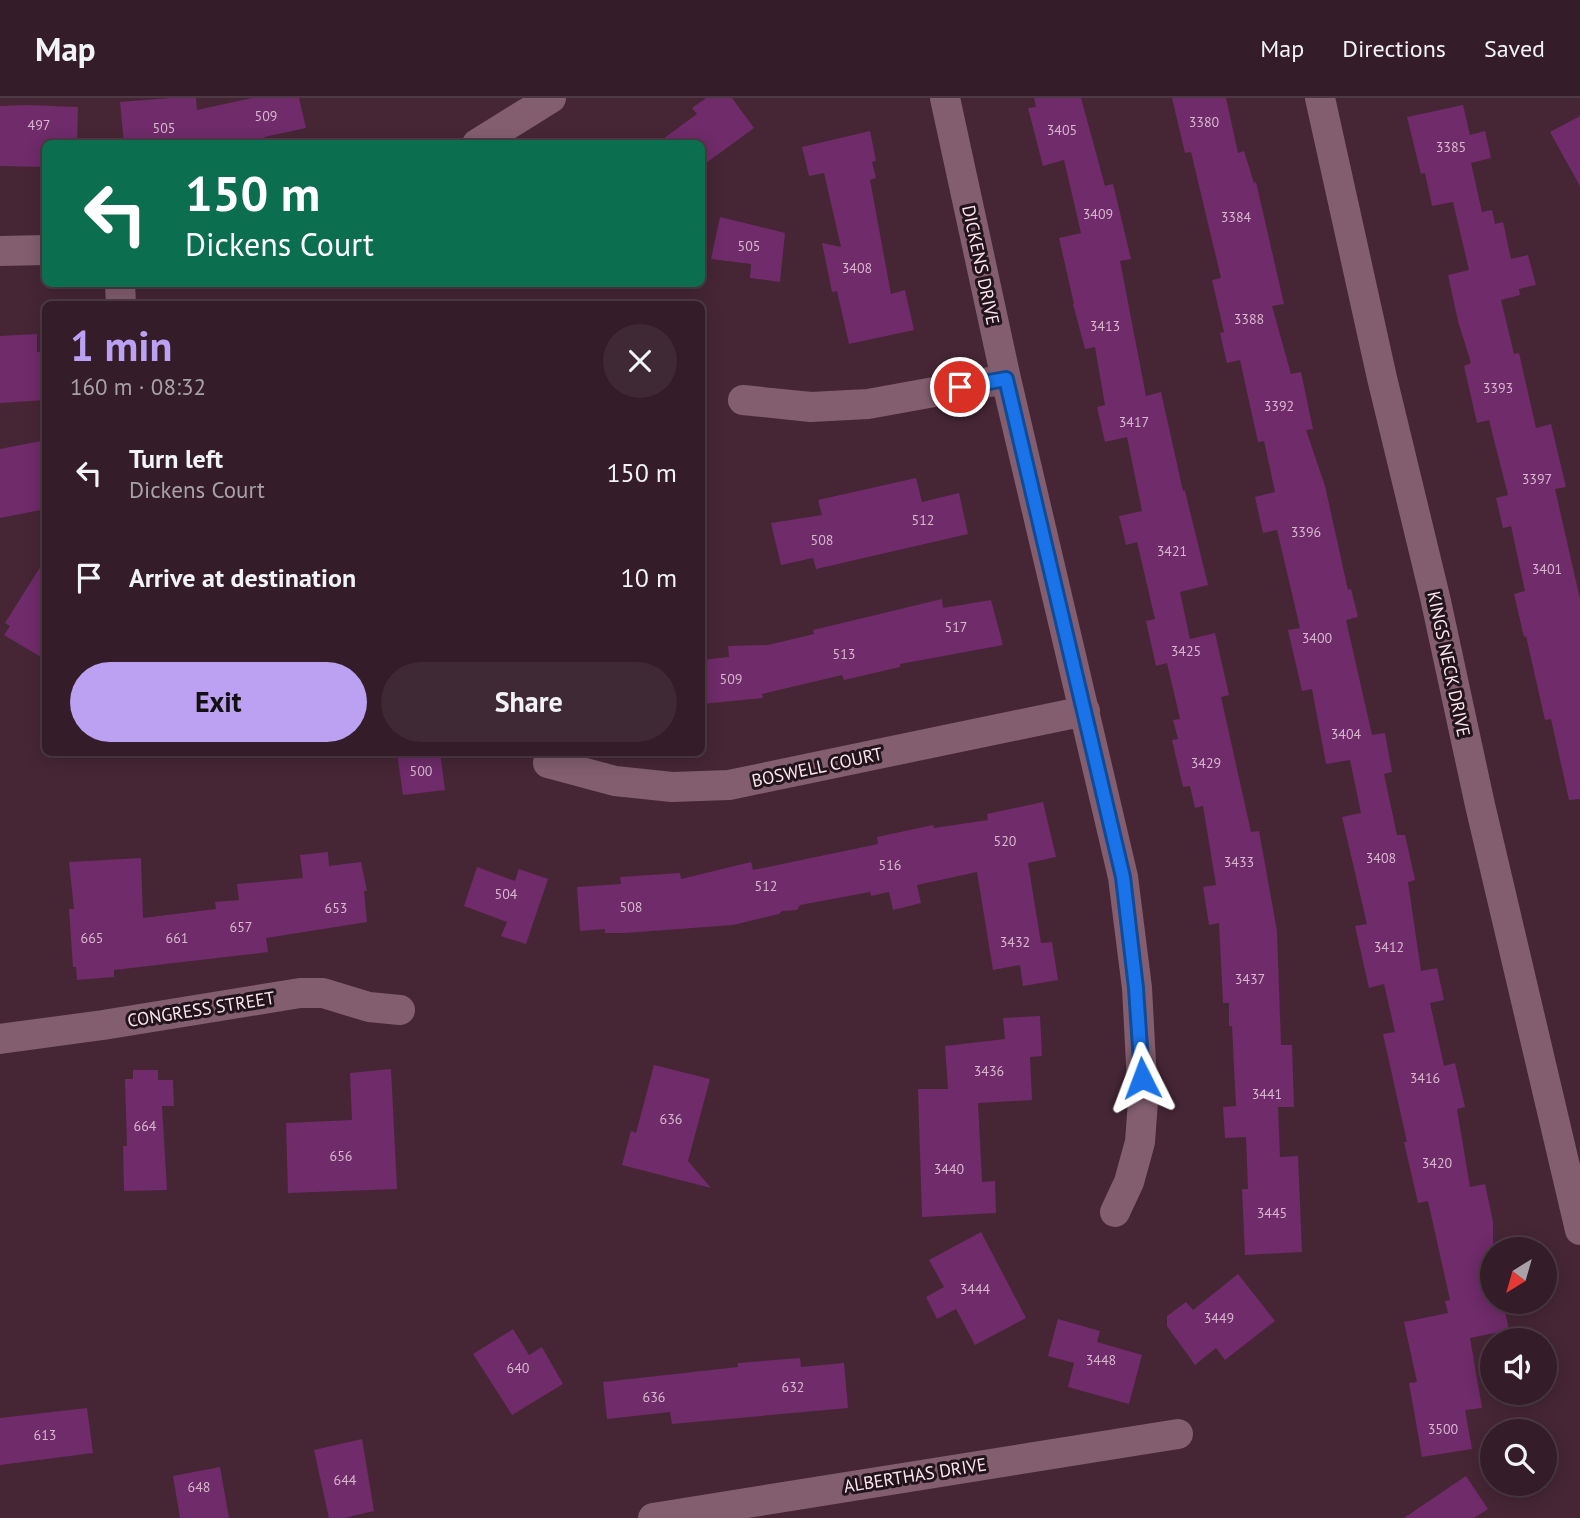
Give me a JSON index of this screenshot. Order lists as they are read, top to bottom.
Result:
{
  "streets": {
    "street": [
      "DICKENS DRIVE",
      "KINGS NECK DRIVE",
      "BOSWELL COURT",
      "CONGRESS STREET",
      "ALBERTHAS DRIVE"
    ]
  },
  "crossings": [
    ["DICKENS DRIVE", "BOSWELL COURT"]
  ],
  "house_numbers": [
    "509",
    "3380",
    "497",
    "505",
    "3405",
    "3385",
    "3409",
    "3384",
    "505",
    "3408",
    "3388",
    "3413",
    "3393",
    "3392",
    "3417",
    "3397",
    "512",
    "3396",
    "508",
    "3421",
    "3401",
    "517",
    "3400",
    "3425",
    "513",
    "509",
    "3404",
    "3429",
    "500",
    "520",
    "3408",
    "3433",
    "516",
    "512",
    "504",
    "508",
    "653",
    "657",
    "665",
    "661",
    "3432",
    "3412",
    "3437",
    "3436",
    "3416",
    "3441",
    "636",
    "664",
    "656",
    "3420",
    "3440",
    "3445",
    "3444",
    "3449",
    "3448",
    "640",
    "632",
    "636",
    "3500",
    "613",
    "644",
    "648"
  ],
  "north": "bottom left",
  "page": {
    "header": "Map",
    "nav": ["Map", "Directions", "Saved"],
    "turn": ["150 m", "Dickens Court"],
    "heading": ["1 min", "160 m · 08:32"],
    "list": [
      {
        "name": "Turn left",
        "note": "Dickens Court",
        "value": "150 m"
      },
      {
        "name": "Arrive at destination",
        "value": "10 m"
      }
    ],
    "buttons": ["Exit", "Share"]
  }
}
